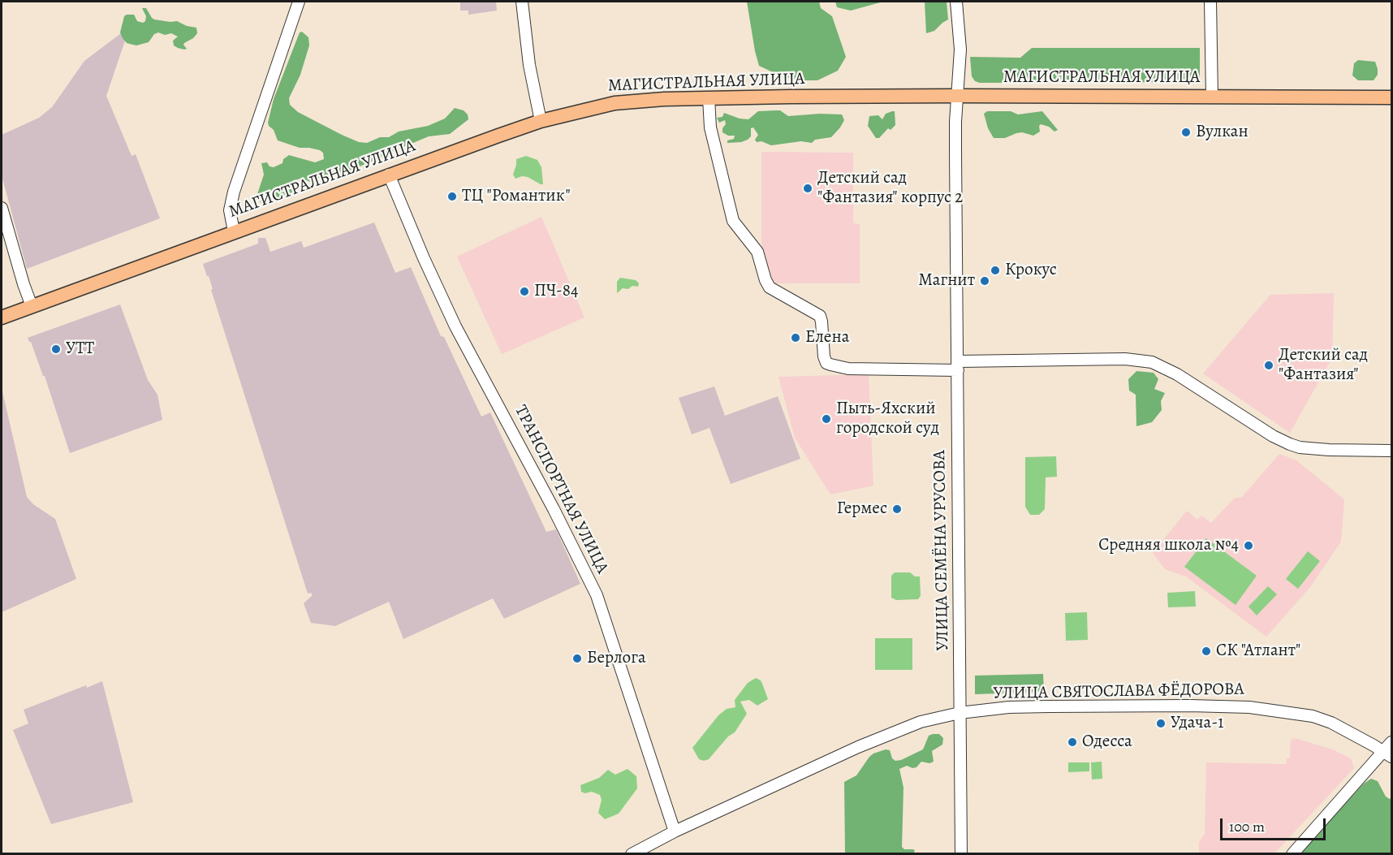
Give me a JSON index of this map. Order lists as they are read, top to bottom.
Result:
{
  "streets": {
    "main road": ["МАГИСТРАЛЬНАЯ УЛИЦА"],
    "street": ["ТРАНСПОРТНАЯ УЛИЦА", "УЛИЦА СЕМЁНА УРУСОВА", "УЛИЦА СВЯТОСЛАВА ФЁДОРОВА"]
  },
  "crossings": [
    ["МАГИСТРАЛЬНАЯ УЛИЦА", "ТРАНСПОРТНАЯ УЛИЦА"],
    ["МАГИСТРАЛЬНАЯ УЛИЦА", "УЛИЦА СЕМЁНА УРУСОВА"],
    ["ТРАНСПОРТНАЯ УЛИЦА", "УЛИЦА СВЯТОСЛАВА ФЁДОРОВА"],
    ["УЛИЦА СЕМЁНА УРУСОВА", "УЛИЦА СВЯТОСЛАВА ФЁДОРОВА"]
  ],
  "places": [
    "Вулкан",
    "Детский сад \"Фантазия\" корпус 2",
    "ТЦ \"Романтик\"",
    "Крокус",
    "Магнит",
    "ПЧ-84",
    "Елена",
    "УТТ",
    "Детский сад \"Фантазия\"",
    "Пыть-Яхский городской суд",
    "Гермес",
    "Средняя школа №4",
    "СК \"Атлант\"",
    "Берлога",
    "Удача-1",
    "Одесса"
  ],
  "scale_bar": "100 m"
}
